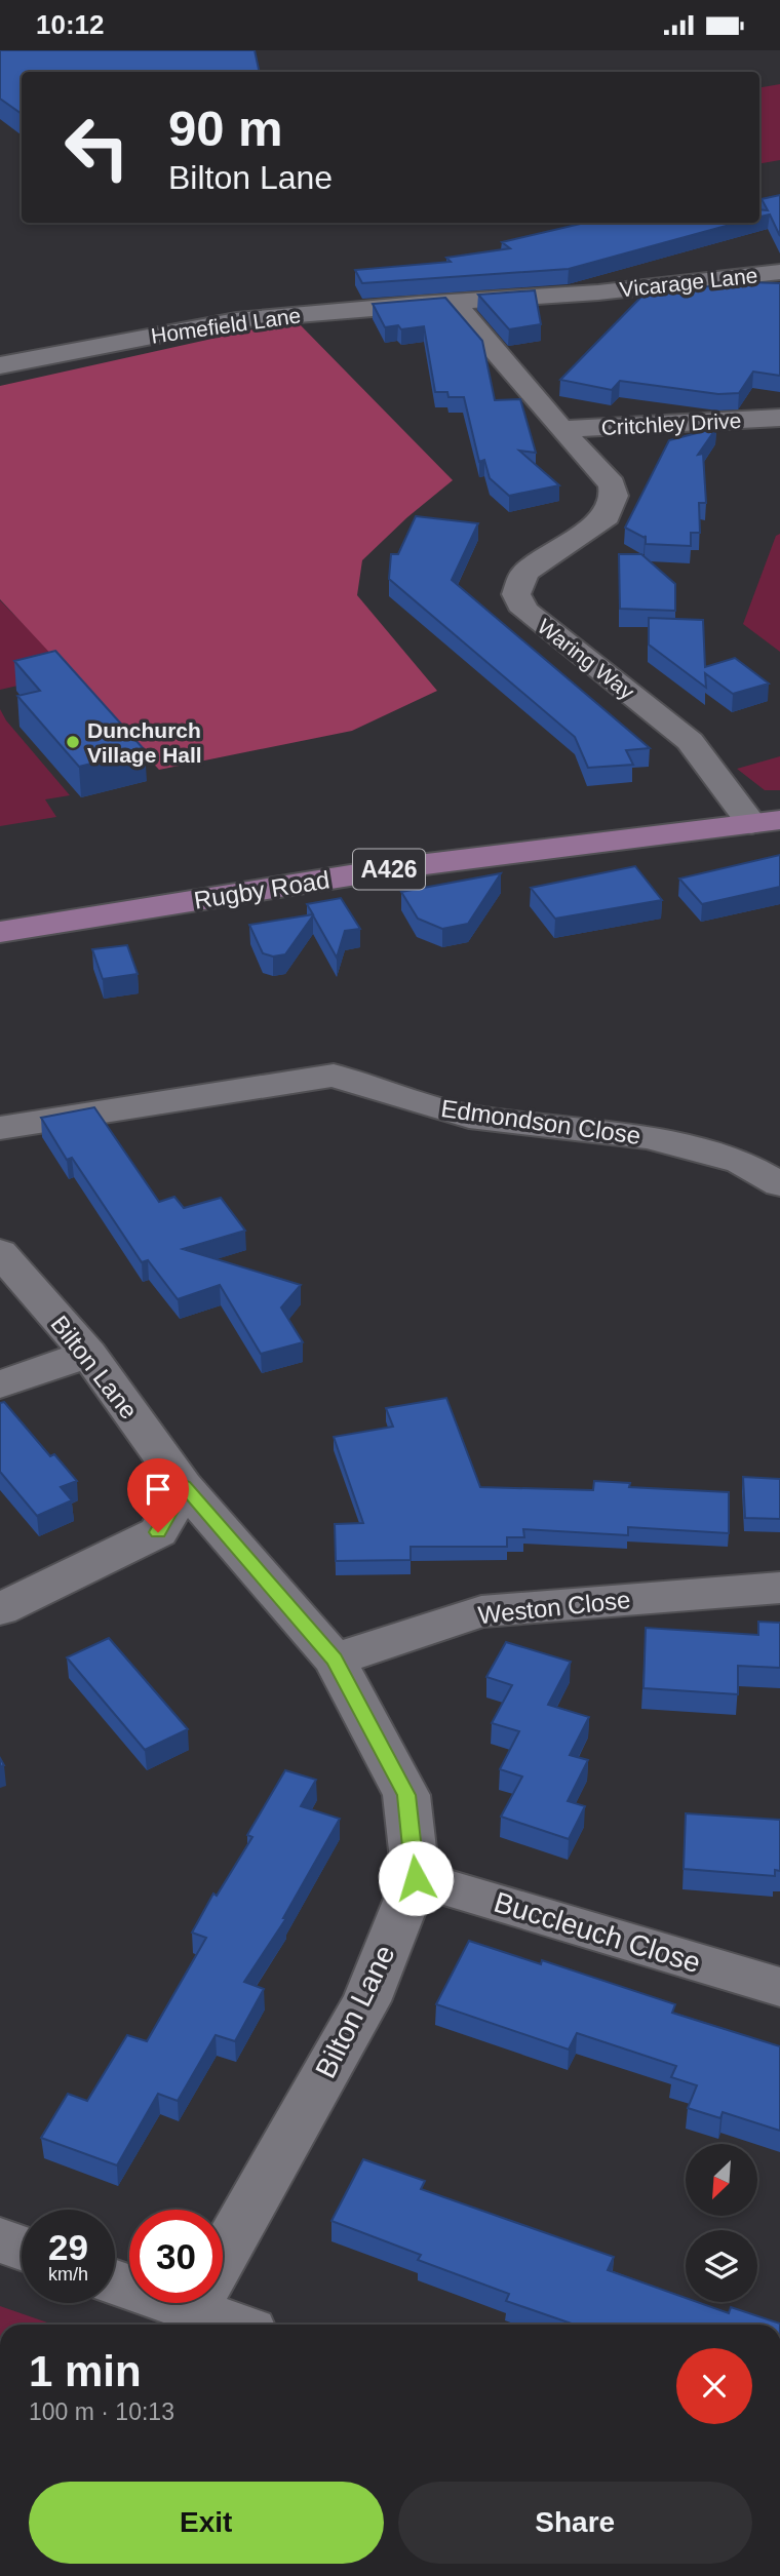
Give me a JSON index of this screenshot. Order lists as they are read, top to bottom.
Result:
{
  "streets": {
    "main road": ["A426", "Rugby Road"],
    "street": [
      "Vicarage Lane",
      "Homefield Lane",
      "Critchley Drive",
      "Waring Way",
      "Edmondson Close",
      "Bilton Lane",
      "Weston Close",
      "Buccleuch Close"
    ]
  },
  "crossings": [
    ["Vicarage Lane", "Homefield Lane"],
    ["Vicarage Lane", "Waring Way"],
    ["Homefield Lane", "Waring Way"],
    ["Critchley Drive", "Waring Way"],
    ["Waring Way", "Rugby Road"],
    ["Bilton Lane", "Weston Close"],
    ["Bilton Lane", "Buccleuch Close"]
  ],
  "places": ["Dunchurch Village Hall"],
  "north": "bottom left",
  "page": {
    "status": "10:12",
    "turn": ["90 m", "Bilton Lane"],
    "speed": "29 km/h",
    "limit": "30",
    "heading": ["1 min", "100 m · 10:13"],
    "buttons": ["Exit", "Share"]
  }
}
